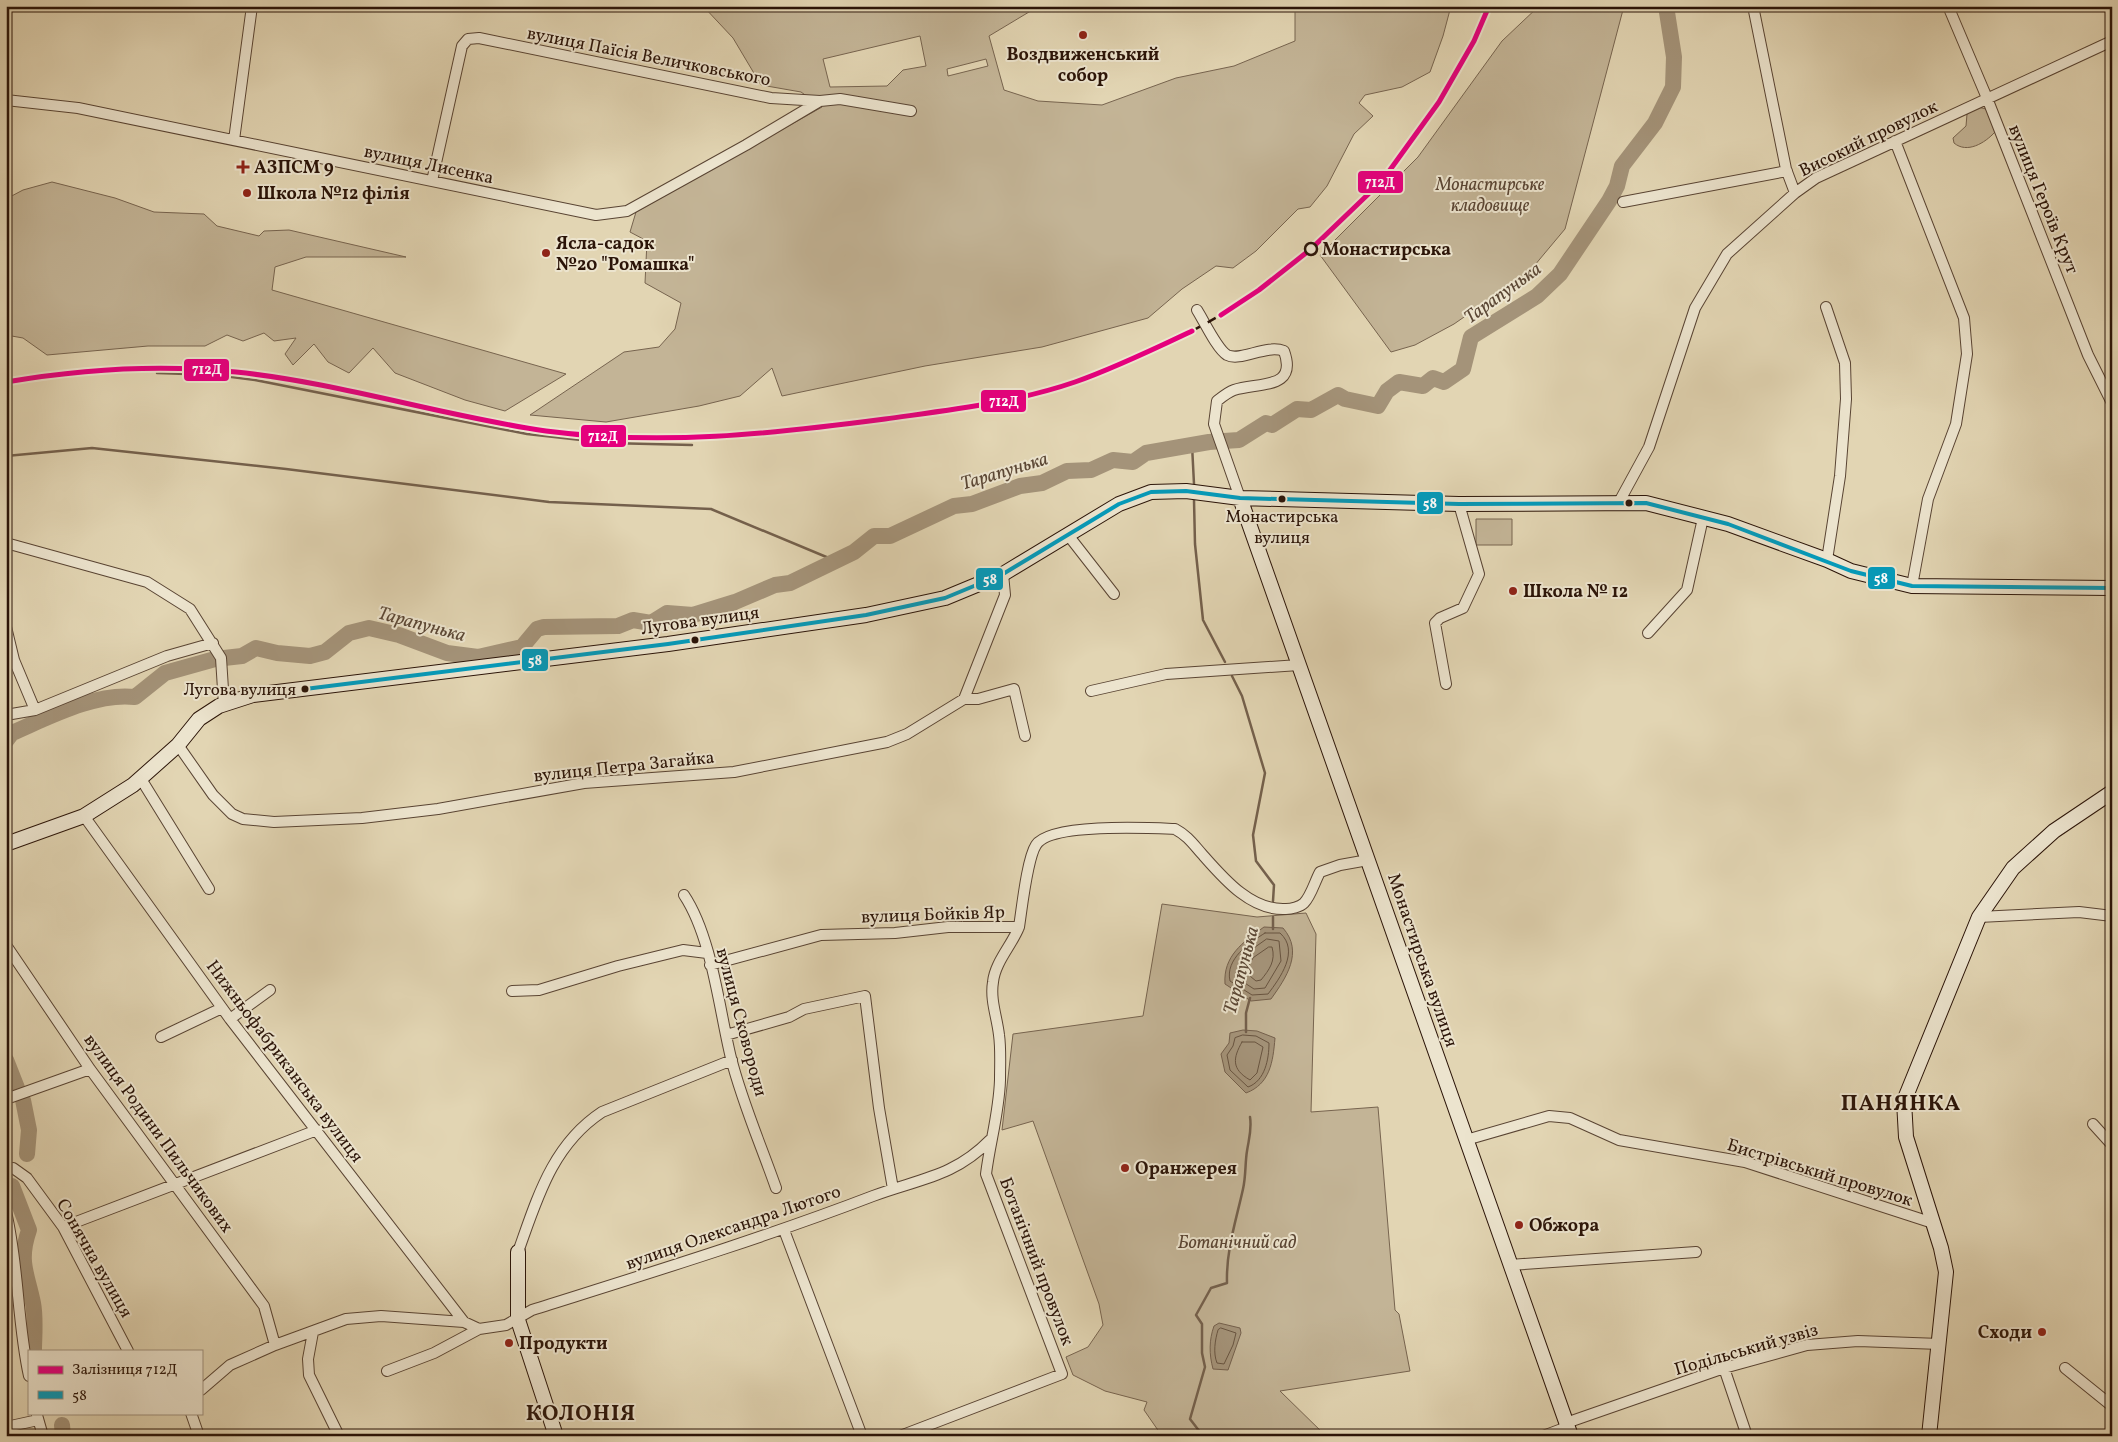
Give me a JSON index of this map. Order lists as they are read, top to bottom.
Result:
{
  "streets": {
    "street": [
      "вулиця Паїсія Величковського",
      "Високий провулок",
      "вулиця Лисенка",
      "вулиця Героїв Крут",
      "Лугова вулиця",
      "вулиця Петра Загайка",
      "вулиця Бойків Яр",
      "Монастирська вулиця",
      "вулиця Сковороди",
      "Нижньофабриканська вулиця",
      "вулиця Родини Пильчикових",
      "Бистрівський провулок",
      "вулиця Олександра Лютого",
      "Сонячна вулиця",
      "Ботанічний провулок",
      "Подільський узвіз"
    ]
  },
  "crossings": [
    ["вулиця Паїсія Величковського", "вулиця Лисенка"],
    ["Високий провулок", "вулиця Героїв Крут"],
    ["Високий провулок", "Лугова вулиця"],
    ["Лугова вулиця", "вулиця Петра Загайка"],
    ["Лугова вулиця", "Монастирська вулиця"],
    ["Лугова вулиця", "Нижньофабриканська вулиця"],
    ["вулиця Бойків Яр", "Монастирська вулиця"],
    ["вулиця Бойків Яр", "вулиця Сковороди"],
    ["вулиця Бойків Яр", "Ботанічний провулок"],
    ["Монастирська вулиця", "Бистрівський провулок"],
    ["Монастирська вулиця", "Подільський узвіз"],
    ["вулиця Олександра Лютого", "Ботанічний провулок"]
  ],
  "districts": ["ПАНЯНКА", "КОЛОНІЯ"],
  "water": ["Тарапунька"],
  "parks": ["Монастирське кладовище", "Ботанічний сад"],
  "places": {
    "other": [
      "Воздвиженський собор",
      "Школа №12 філія",
      "Монастирська",
      "Ясла-садок №20 \"Ромашка\"",
      "Монастирська вулиця",
      "Школа № 12",
      "Лугова вулиця",
      "Оранжерея",
      "Обжора",
      "Сходи",
      "Продукти"
    ],
    "health": ["АЗПСМ 9"]
  },
  "lines": ["rail line 712Д", "transit line 58"],
  "legend": ["Залізниця 712Д", "58"]
}
